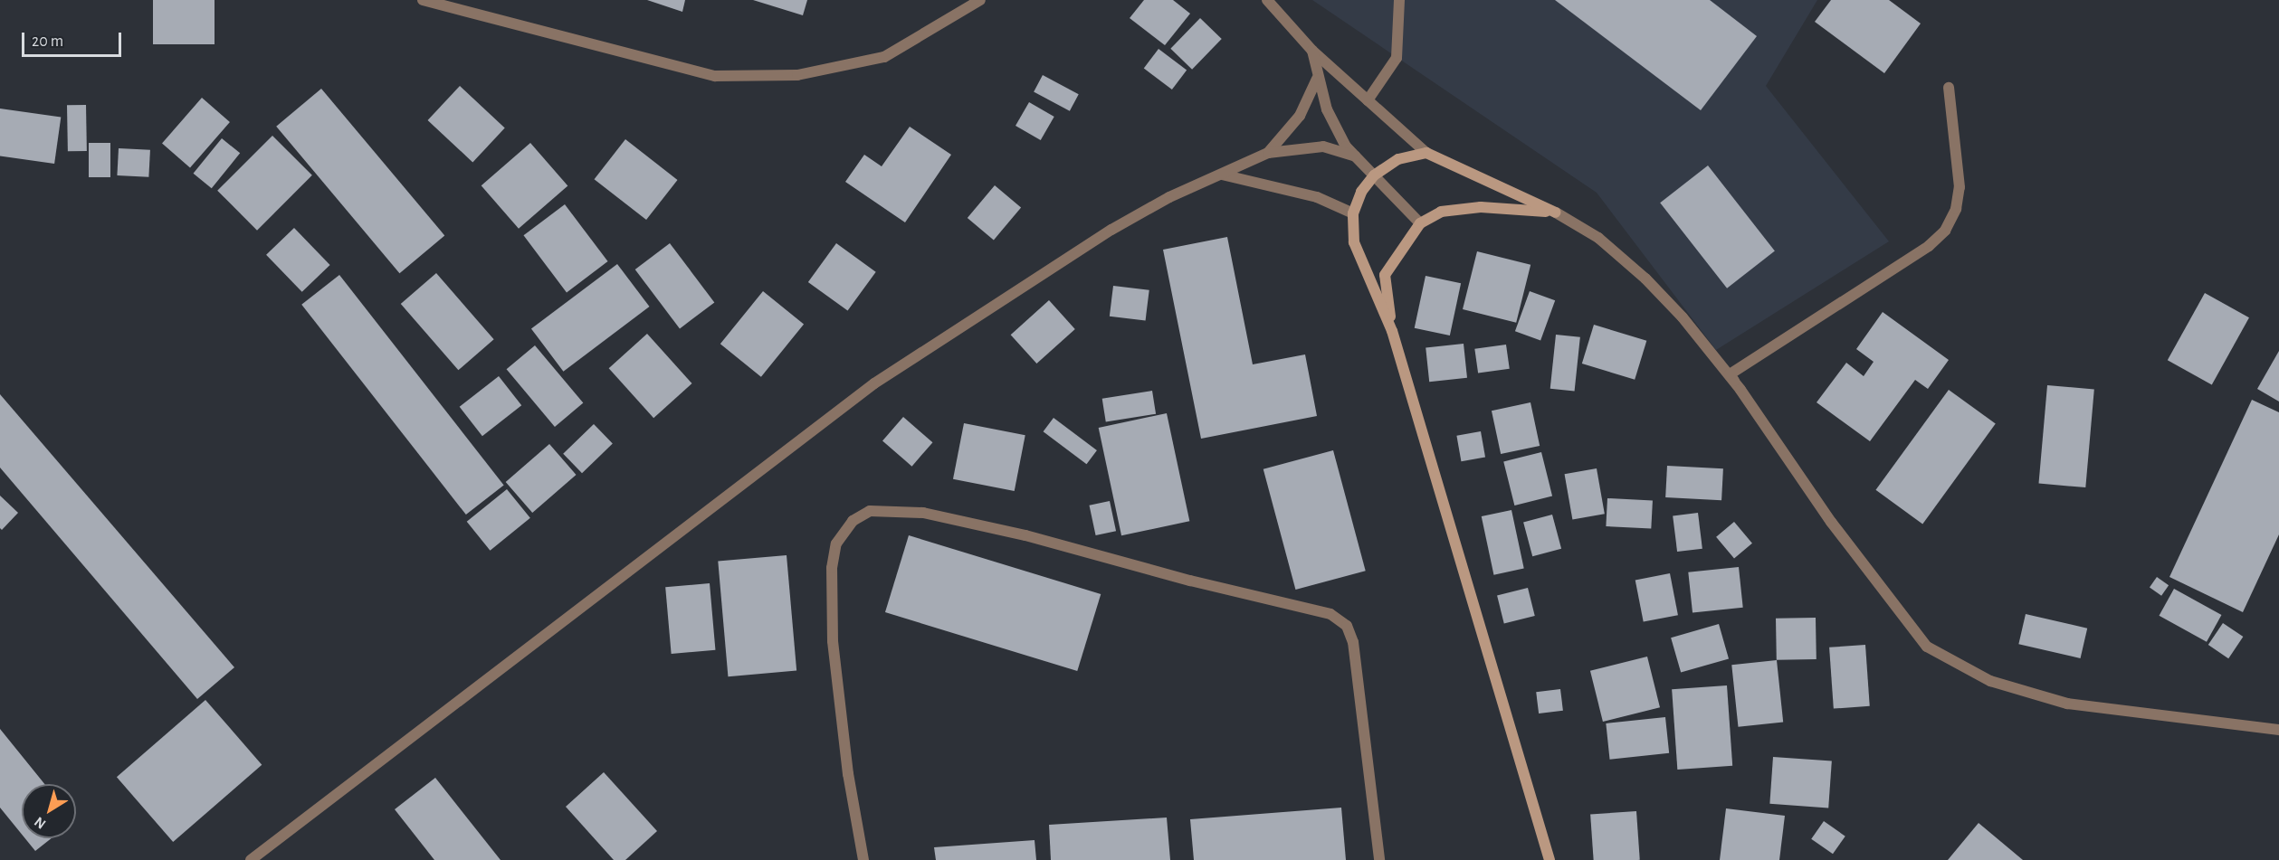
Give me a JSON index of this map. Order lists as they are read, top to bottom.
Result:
{
  "scale_bar": "20 m",
  "north": "bottom left"
}
